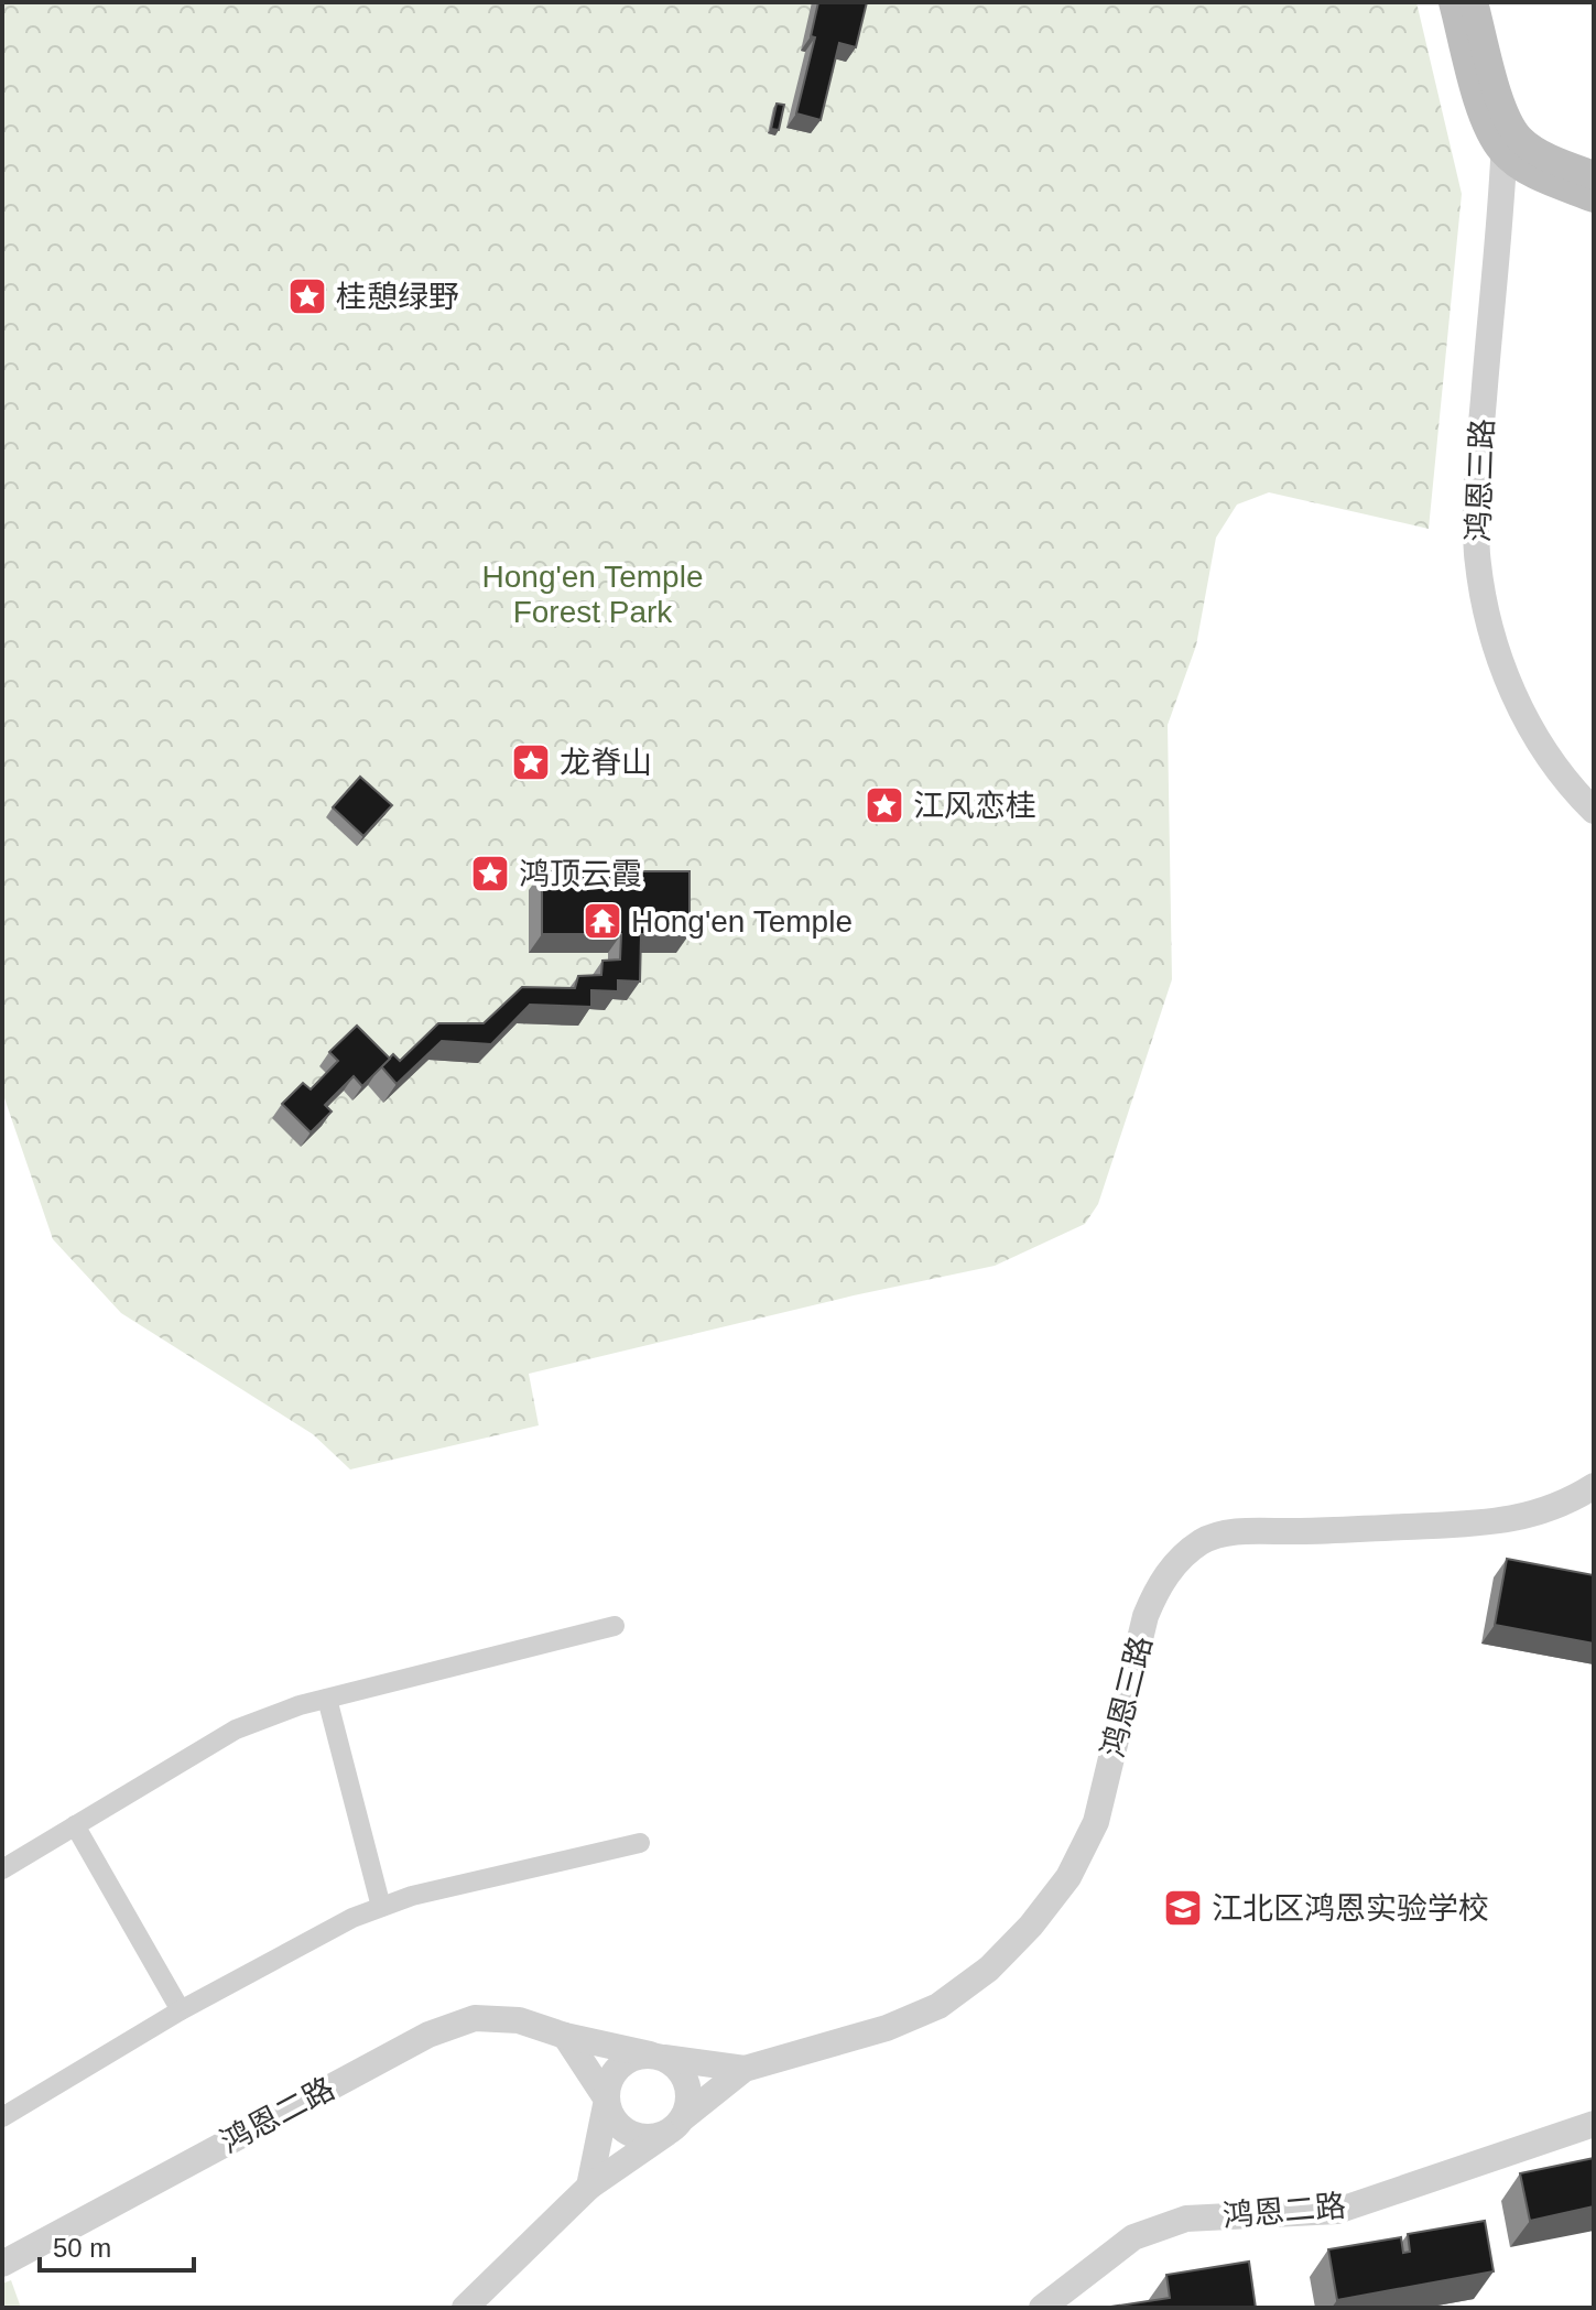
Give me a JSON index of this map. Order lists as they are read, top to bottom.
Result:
{
  "streets": {
    "street": ["鸿恩三路", "鸿恩二路"]
  },
  "crossings": [
    ["鸿恩三路", "鸿恩二路"]
  ],
  "parks": ["Hong'en Temple Forest Park"],
  "places": {
    "place": [
      "桂憩绿野",
      "龙脊山",
      "江风恋桂",
      "鸿顶云霞"
    ],
    "temple": ["Hong'en Temple"],
    "school or university": ["江北区鸿恩实验学校"]
  },
  "scale_bar": "50 m"
}
